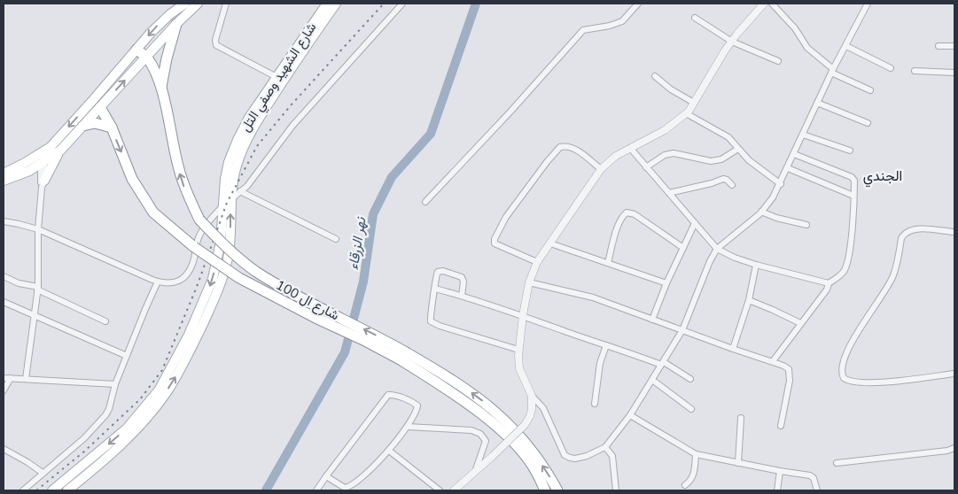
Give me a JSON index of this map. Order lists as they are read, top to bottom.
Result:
{
  "streets": {
    "highway": ["شارع ال 100"],
    "main road": ["شارع الشهيد وصفي التل"]
  },
  "districts": ["الجندي"],
  "water": ["نهر الزرقاء"]
}
